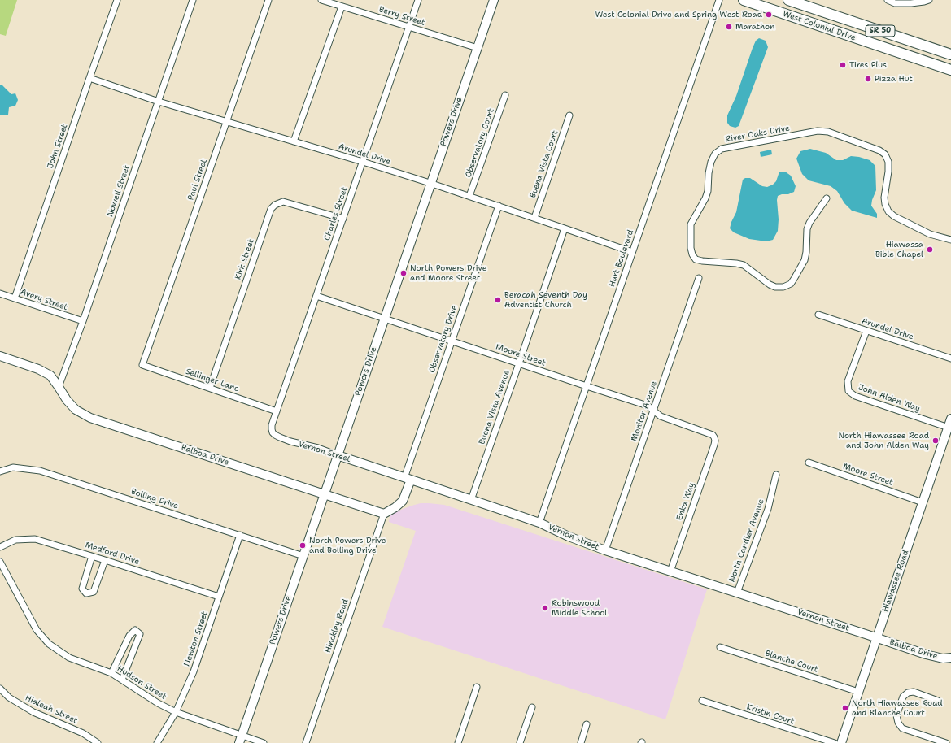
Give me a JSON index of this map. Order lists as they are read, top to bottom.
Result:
{
  "streets": {
    "highway": ["West Colonial Drive", "SR 50"],
    "street": [
      "Berry Street",
      "Powers Drive",
      "River Oaks Drive",
      "Observatory Court",
      "John Street",
      "Arundel Drive",
      "Buena Vista Court",
      "Paul Street",
      "Nowell Street",
      "Charles Street",
      "Hart Boulevard",
      "Kirk Street",
      "Avery Street",
      "Observatory Drive",
      "Moore Street",
      "Sellinger Lane",
      "John Alden Way",
      "Buena Vista Avenue",
      "Monitor Avenue",
      "Vernon Street",
      "Balboa Drive",
      "Bolling Drive",
      "Enka Way",
      "North Candler Avenue",
      "Medford Drive",
      "Hiawassee Road",
      "Hinckley Road",
      "Newton Street",
      "Blanche Court",
      "Hudson Street",
      "Hialeah Street",
      "Kristin Court"
    ]
  },
  "crossings": [
    ["Berry Street", "Powers Drive"],
    ["Berry Street", "Charles Street"],
    ["Powers Drive", "Arundel Drive"],
    ["Powers Drive", "Moore Street"],
    ["Powers Drive", "Vernon Street"],
    ["Powers Drive", "Balboa Drive"],
    ["Powers Drive", "Bolling Drive"],
    ["Powers Drive", "Hudson Street"],
    ["Observatory Court", "Arundel Drive"],
    ["John Street", "Arundel Drive"],
    ["John Street", "Avery Street"],
    ["Arundel Drive", "Buena Vista Court"],
    ["Arundel Drive", "Paul Street"],
    ["Arundel Drive", "Nowell Street"],
    ["Arundel Drive", "Charles Street"],
    ["Arundel Drive", "Hart Boulevard"],
    ["Arundel Drive", "Observatory Drive"],
    ["Arundel Drive", "John Alden Way"],
    ["Arundel Drive", "Buena Vista Avenue"],
    ["Paul Street", "Sellinger Lane"],
    ["Nowell Street", "Avery Street"],
    ["Nowell Street", "Balboa Drive"],
    ["Charles Street", "Kirk Street"],
    ["Charles Street", "Moore Street"],
    ["Charles Street", "Sellinger Lane"],
    ["Charles Street", "Vernon Street"],
    ["Hart Boulevard", "Moore Street"],
    ["Hart Boulevard", "Vernon Street"],
    ["Kirk Street", "Sellinger Lane"],
    ["Observatory Drive", "Moore Street"],
    ["Observatory Drive", "Vernon Street"],
    ["Moore Street", "Buena Vista Avenue"],
    ["Moore Street", "Monitor Avenue"],
    ["Moore Street", "Enka Way"],
    ["Moore Street", "Hiawassee Road"],
    ["John Alden Way", "Hiawassee Road"],
    ["Buena Vista Avenue", "Vernon Street"],
    ["Monitor Avenue", "Vernon Street"],
    ["Vernon Street", "Balboa Drive"],
    ["Vernon Street", "Enka Way"],
    ["Vernon Street", "North Candler Avenue"],
    ["Vernon Street", "Hiawassee Road"],
    ["Balboa Drive", "Hiawassee Road"],
    ["Balboa Drive", "Hinckley Road"],
    ["Bolling Drive", "Newton Street"],
    ["Medford Drive", "Newton Street"],
    ["Hiawassee Road", "Blanche Court"],
    ["Newton Street", "Hudson Street"]
  ],
  "places": [
    "West Colonial Drive and Spring West Road",
    "Marathon",
    "Tires Plus",
    "Pizza Hut",
    "Hiawassa Bible Chapel",
    "North Powers Drive and Moore Street",
    "Beracah Seventh Day Adventist Church",
    "North Hiawassee Road and John Alden Way",
    "North Powers Drive and Bolling Drive",
    "Robinswood Middle School",
    "North Hiawassee Road and Blanche Court"
  ]
}
